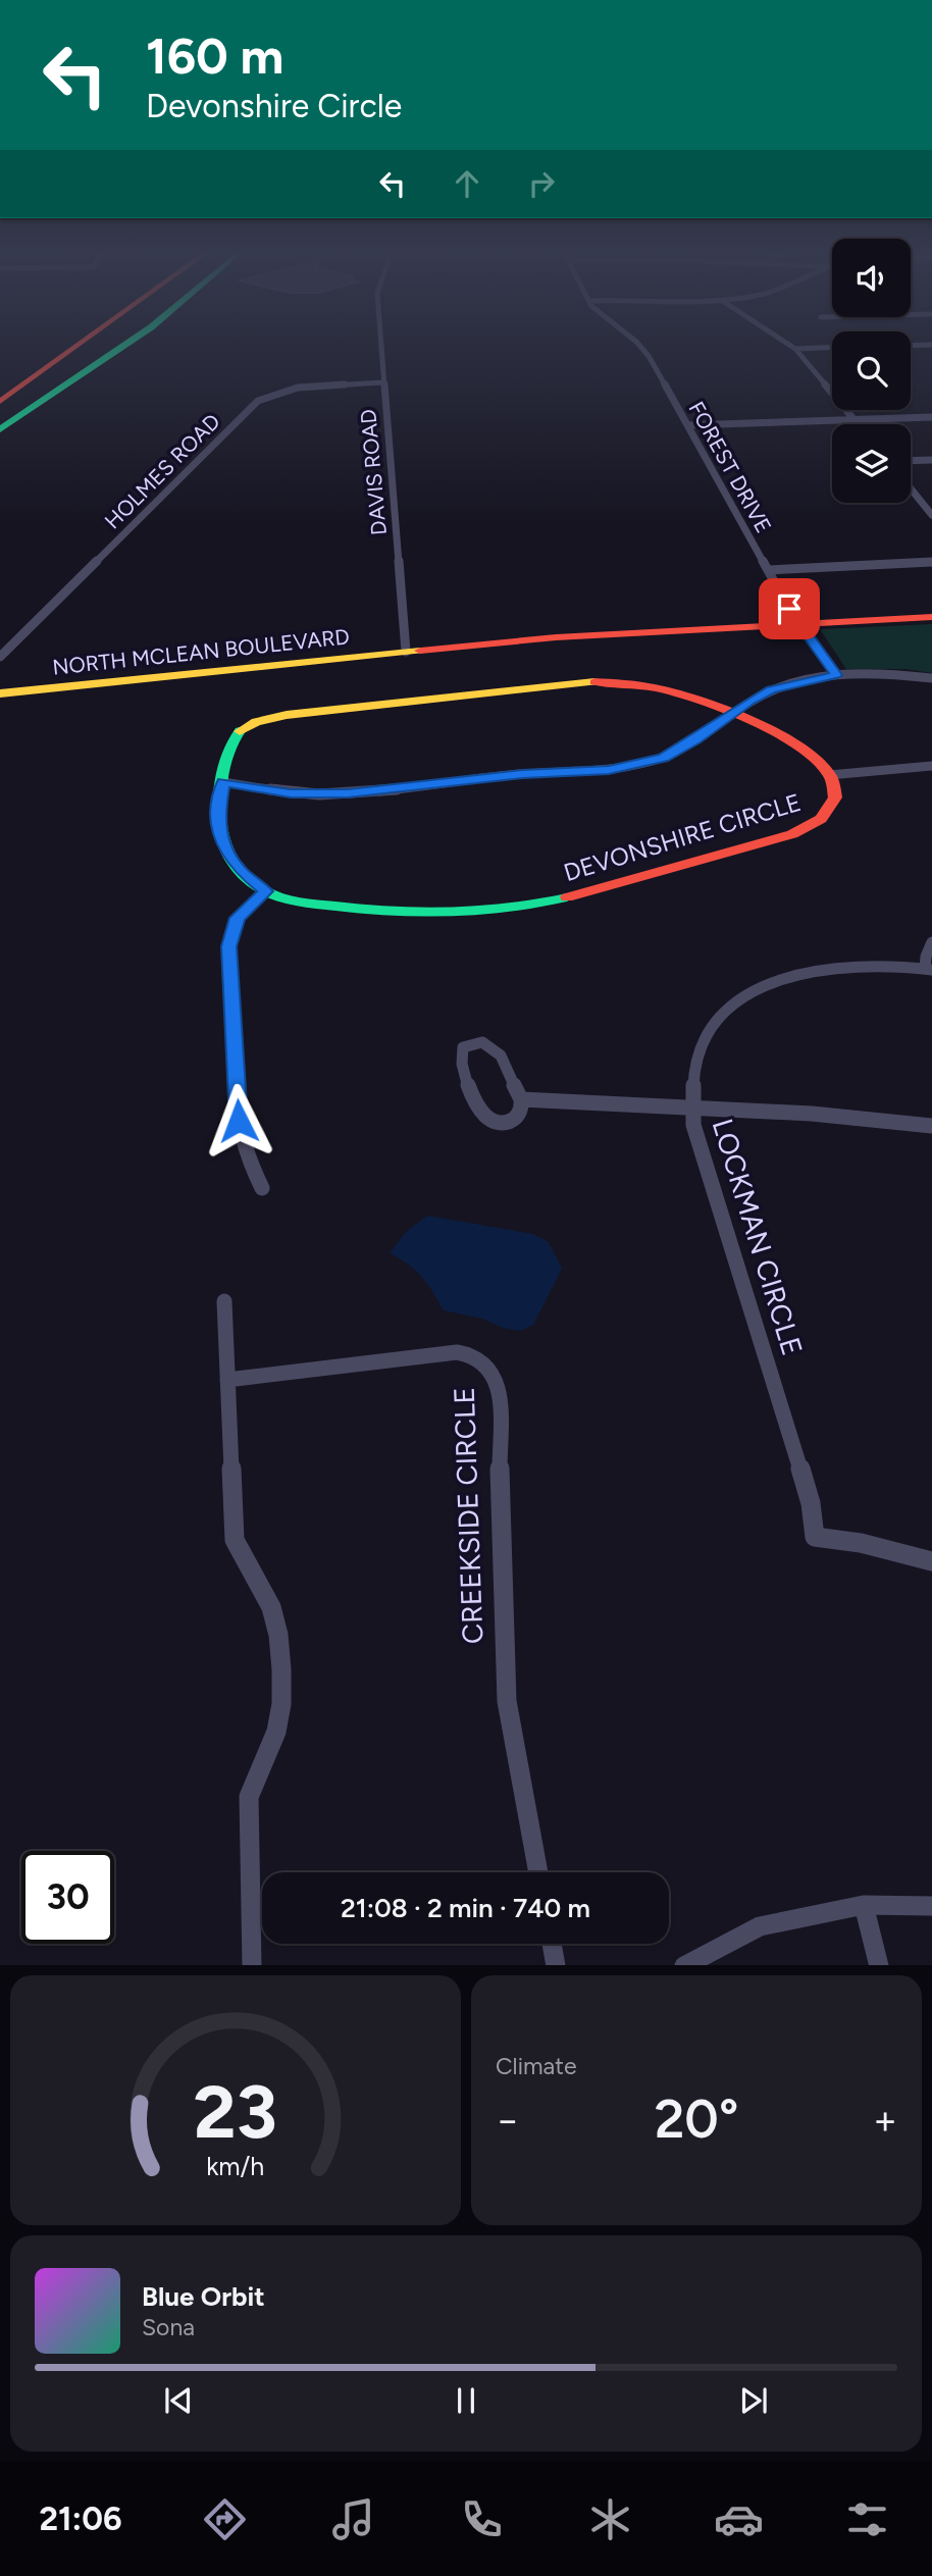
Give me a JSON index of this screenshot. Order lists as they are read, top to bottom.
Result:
{
  "streets": {
    "main road": ["NORTH MCLEAN BOULEVARD", "DEVONSHIRE CIRCLE"],
    "street": [
      "FOREST DRIVE",
      "HOLMES ROAD",
      "DAVIS ROAD",
      "LOCKMAN CIRCLE",
      "CREEKSIDE CIRCLE"
    ]
  },
  "crossings": [
    ["FOREST DRIVE", "NORTH MCLEAN BOULEVARD"],
    ["HOLMES ROAD", "DAVIS ROAD"],
    ["DAVIS ROAD", "NORTH MCLEAN BOULEVARD"]
  ],
  "page": {
    "turn": ["160 m", "Devonshire Circle"],
    "limit": "30",
    "trip": "21:08 · 2 min · 740 m",
    "tile": "Climate",
    "heat": ["−", "20°", "+"],
    "song": ["Blue Orbit", "Sona"],
    "tabs": "21:06",
    "gauge": ["23", "km/h"]
  }
}
